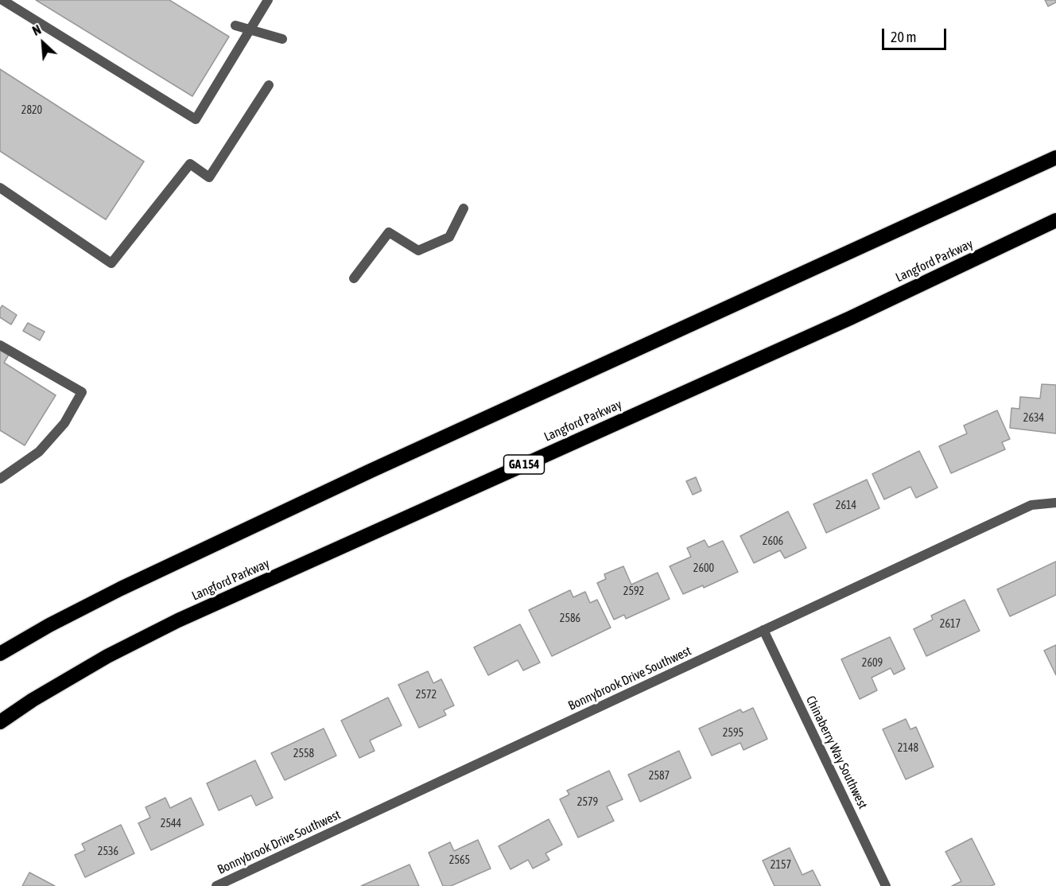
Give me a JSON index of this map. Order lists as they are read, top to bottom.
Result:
{
  "streets": {
    "highway": ["Langford Parkway", "GA 154"],
    "street": ["Bonnybrook Drive Southwest", "Chinaberry Way Southwest"]
  },
  "crossings": [
    ["Bonnybrook Drive Southwest", "Chinaberry Way Southwest"]
  ],
  "house_numbers": [
    "2820",
    "2634",
    "2614",
    "2606",
    "2600",
    "2592",
    "2586",
    "2617",
    "2609",
    "2572",
    "2595",
    "2148",
    "2558",
    "2587",
    "2579",
    "2544",
    "2536",
    "2565",
    "2157"
  ],
  "scale_bar": "20 m",
  "north": "top left"
}
